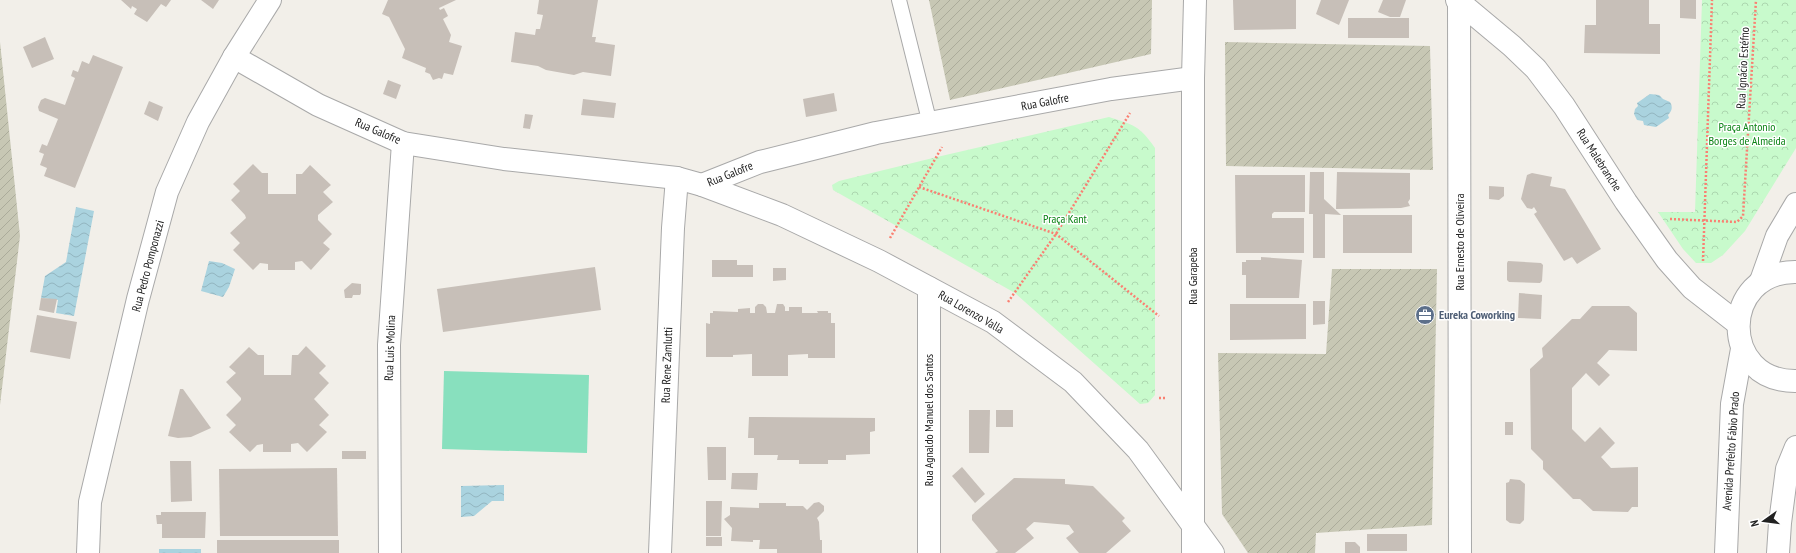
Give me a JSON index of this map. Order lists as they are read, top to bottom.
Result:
{
  "streets": {
    "street": [
      "Rua Galofre",
      "Rua Malebranche",
      "Rua Ernesto de Oliveira",
      "Rua Pedro Pomponazzi",
      "Rua Garapeba",
      "Rua Lorenzo Valla",
      "Rua Luis Molina",
      "Rua Rene Zamlutti",
      "Rua Agnaldo Manuel dos Santos",
      "Avenida Prefeito Fábio Prado"
    ],
    "path": ["Rua Ignácio Estéfno"]
  },
  "crossings": [
    ["Rua Galofre", "Rua Pedro Pomponazzi"],
    ["Rua Galofre", "Rua Garapeba"],
    ["Rua Galofre", "Rua Lorenzo Valla"],
    ["Rua Galofre", "Rua Luis Molina"],
    ["Rua Galofre", "Rua Rene Zamlutti"],
    ["Rua Malebranche", "Rua Ernesto de Oliveira"],
    ["Rua Garapeba", "Rua Lorenzo Valla"],
    ["Rua Lorenzo Valla", "Rua Agnaldo Manuel dos Santos"]
  ],
  "parks": ["Praça Antonio Borges de Almeida", "Praça Kant"],
  "places": {
    "office": ["Eureka Coworking"]
  },
  "north": "left"
}
